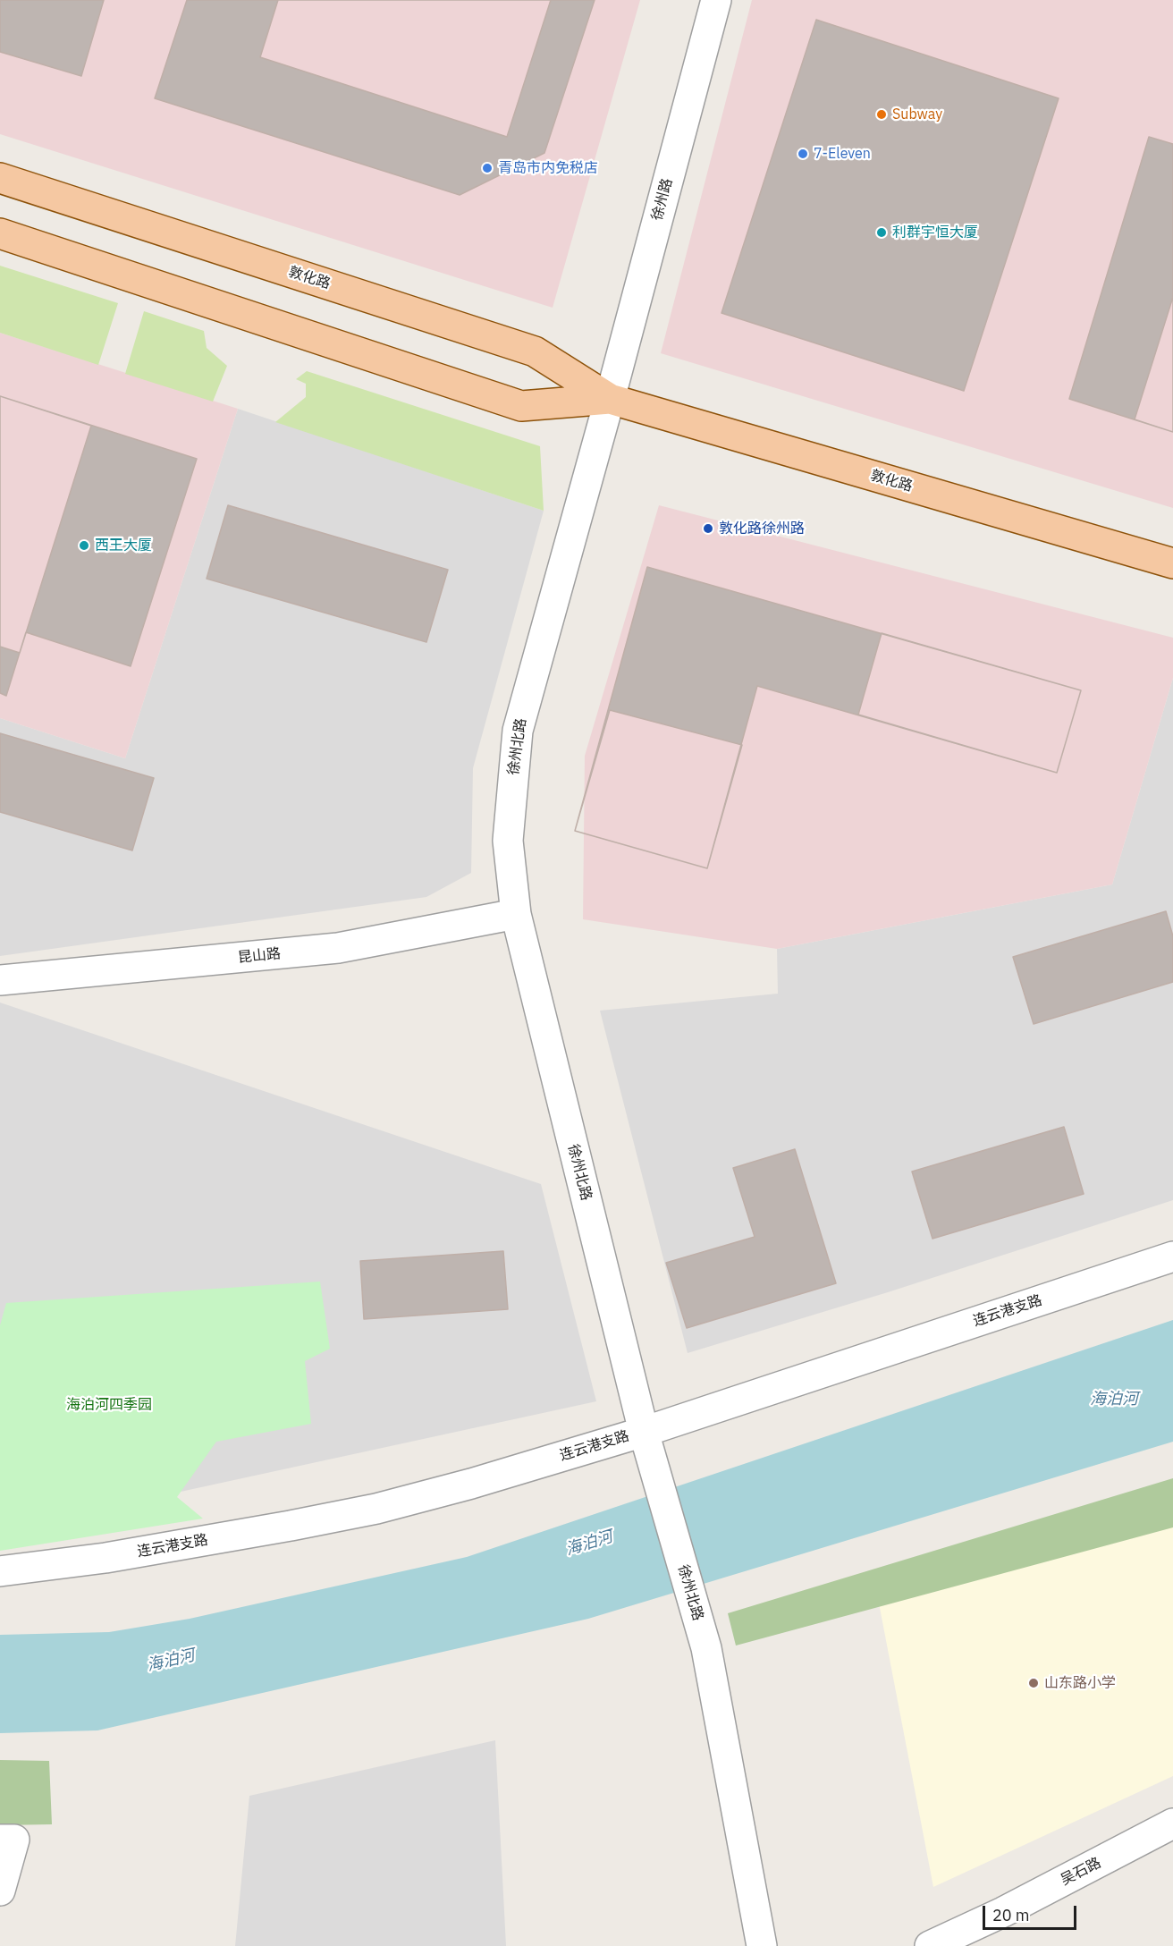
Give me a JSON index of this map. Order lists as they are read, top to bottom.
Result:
{
  "streets": {
    "main road": ["敦化路"],
    "street": [
      "徐州路",
      "徐州北路",
      "昆山路",
      "连云港支路",
      "吴石路"
    ]
  },
  "crossings": [
    ["徐州路", "敦化路"],
    ["徐州路", "徐州北路"],
    ["敦化路", "徐州北路"],
    ["徐州北路", "昆山路"],
    ["徐州北路", "连云港支路"]
  ],
  "water": ["海泊河"],
  "parks": ["海泊河四季园"],
  "places": [
    "Subway",
    "7-Eleven",
    "青岛市内免税店",
    "利群宇恒大厦",
    "敦化路徐州路",
    "西王大厦",
    "山东路小学"
  ],
  "scale_bar": "20 m"
}
